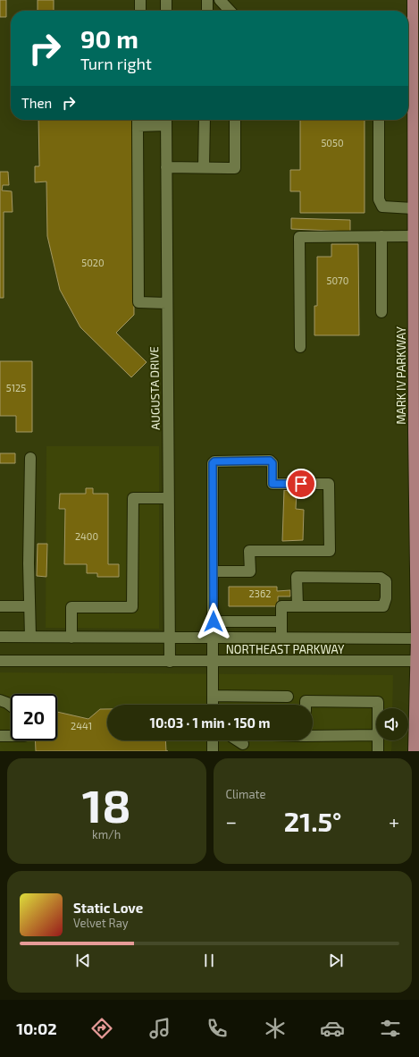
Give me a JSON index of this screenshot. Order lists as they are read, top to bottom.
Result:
{
  "streets": {
    "main road": ["MARK IV PARKWAY"],
    "street": ["AUGUSTA DRIVE", "NORTHEAST PARKWAY"]
  },
  "crossings": [
    ["MARK IV PARKWAY", "NORTHEAST PARKWAY"],
    ["AUGUSTA DRIVE", "NORTHEAST PARKWAY"]
  ],
  "house_numbers": [
    "5050",
    "5020",
    "5070",
    "5125",
    "2400",
    "2362",
    "2441"
  ],
  "page": {
    "turn": ["90 m", "Turn right"],
    "then": "Then",
    "limit": "20",
    "trip": "10:03 · 1 min · 150 m",
    "tile": [
      ["18", "km/h"],
      "Climate"
    ],
    "heat": ["−", "21.5°", "+"],
    "song": ["Static Love", "Velvet Ray"],
    "tabs": "10:02"
  }
}
